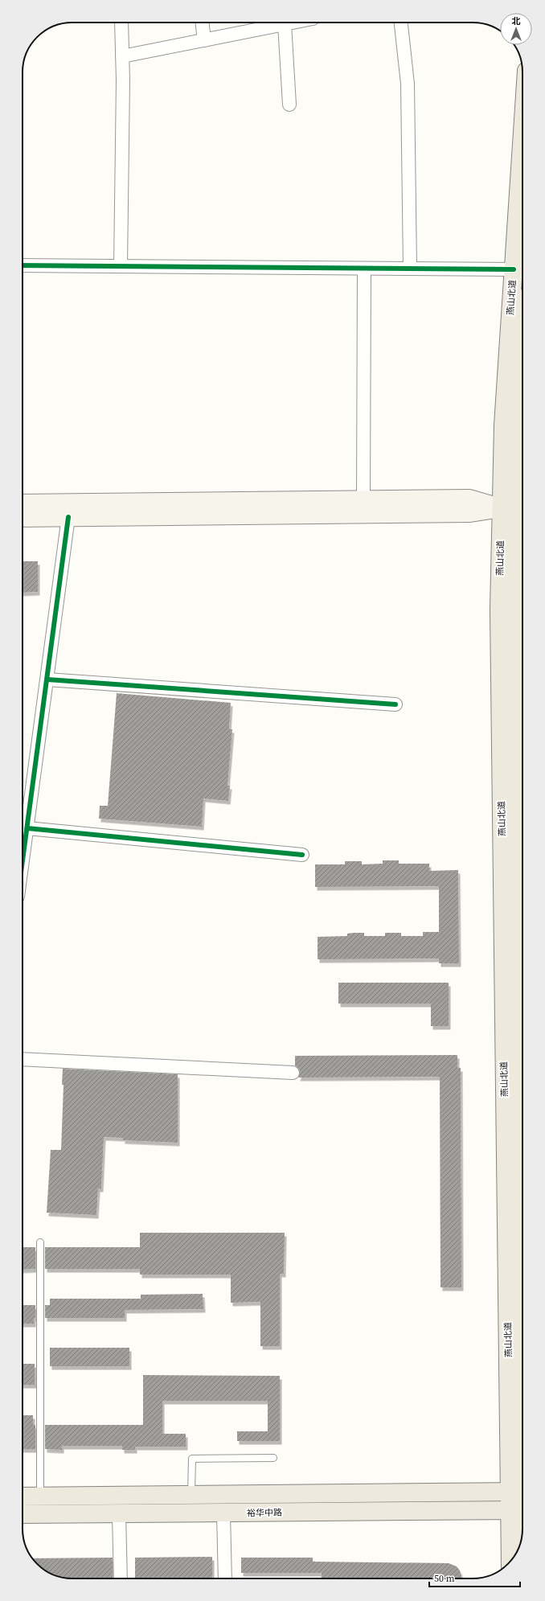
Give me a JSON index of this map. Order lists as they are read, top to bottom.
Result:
{
  "streets": {
    "main road": ["燕山北道", "裕华中路"]
  },
  "crossings": [
    ["燕山北道", "裕华中路"]
  ],
  "scale_bar": "50 m",
  "north": "top"
}
